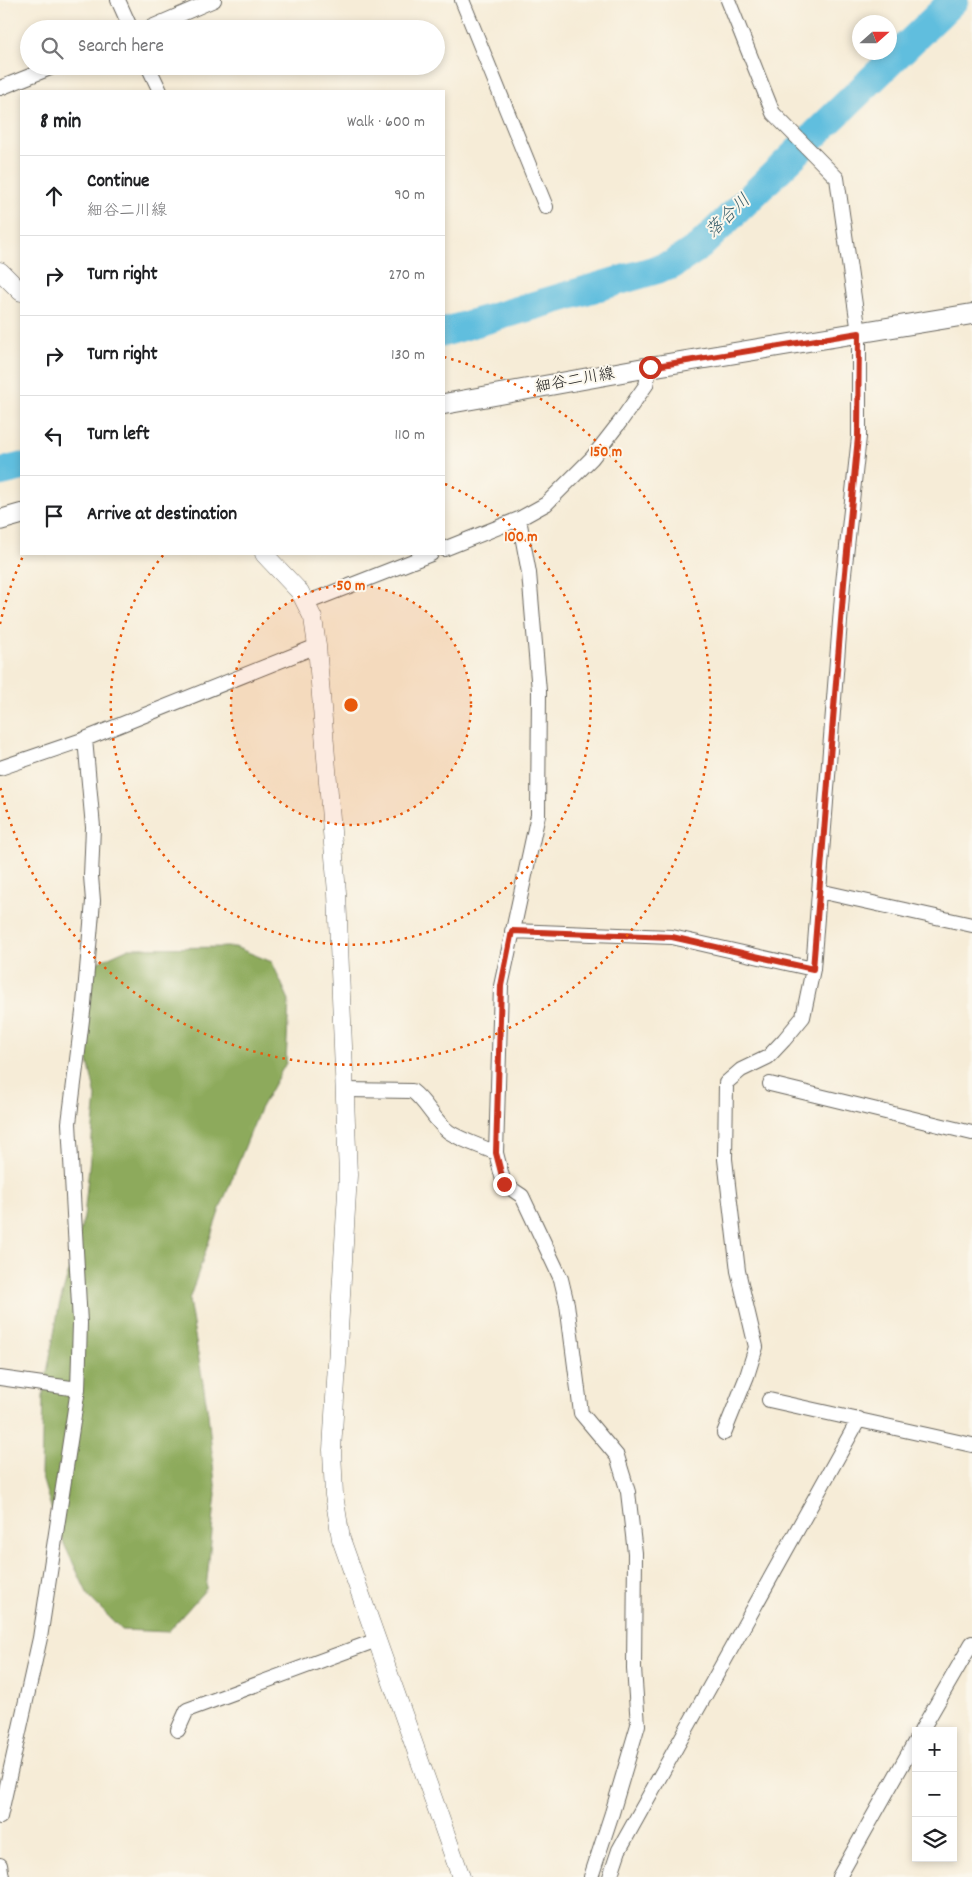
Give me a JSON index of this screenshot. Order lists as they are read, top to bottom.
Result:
{
  "streets": {
    "main road": ["細谷二川線"]
  },
  "water": ["落合川"],
  "north": "right",
  "page": {
    "search": "Search here",
    "heading": ["8 min", "Walk · 600 m"],
    "list": [
      ["Continue", "細谷二川線", "90 m"],
      ["Turn right", "270 m"],
      ["Turn right", "130 m"],
      ["Turn left", "110 m"],
      "Arrive at destination"
    ],
    "map_buttons": ["+", "−"]
  },
  "rings": ["150 m", "100 m", "50 m"]
}
